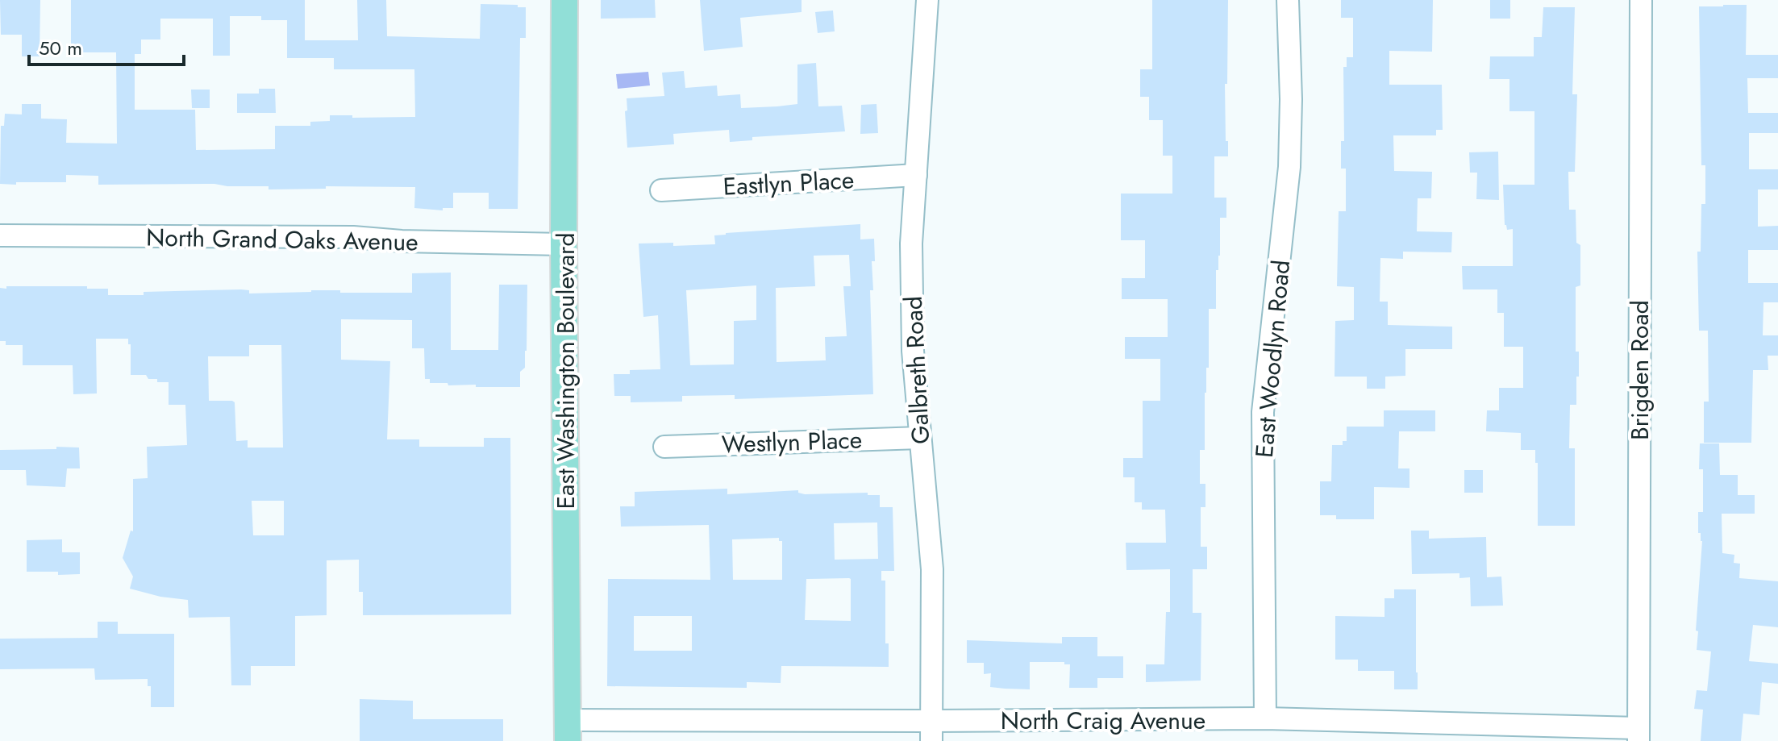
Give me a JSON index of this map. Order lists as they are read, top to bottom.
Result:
{
  "streets": {
    "main road": ["East Washington Boulevard"],
    "street": [
      "Eastlyn Place",
      "North Grand Oaks Avenue",
      "East Woodlyn Road",
      "Galbreth Road",
      "Brigden Road",
      "Westlyn Place",
      "North Craig Avenue"
    ]
  },
  "crossings": [
    ["Eastlyn Place", "Galbreth Road"],
    ["North Grand Oaks Avenue", "East Washington Boulevard"],
    ["East Woodlyn Road", "North Craig Avenue"],
    ["Galbreth Road", "Westlyn Place"],
    ["Galbreth Road", "North Craig Avenue"],
    ["Brigden Road", "North Craig Avenue"],
    ["East Washington Boulevard", "North Craig Avenue"]
  ],
  "scale_bar": "50 m"
}
